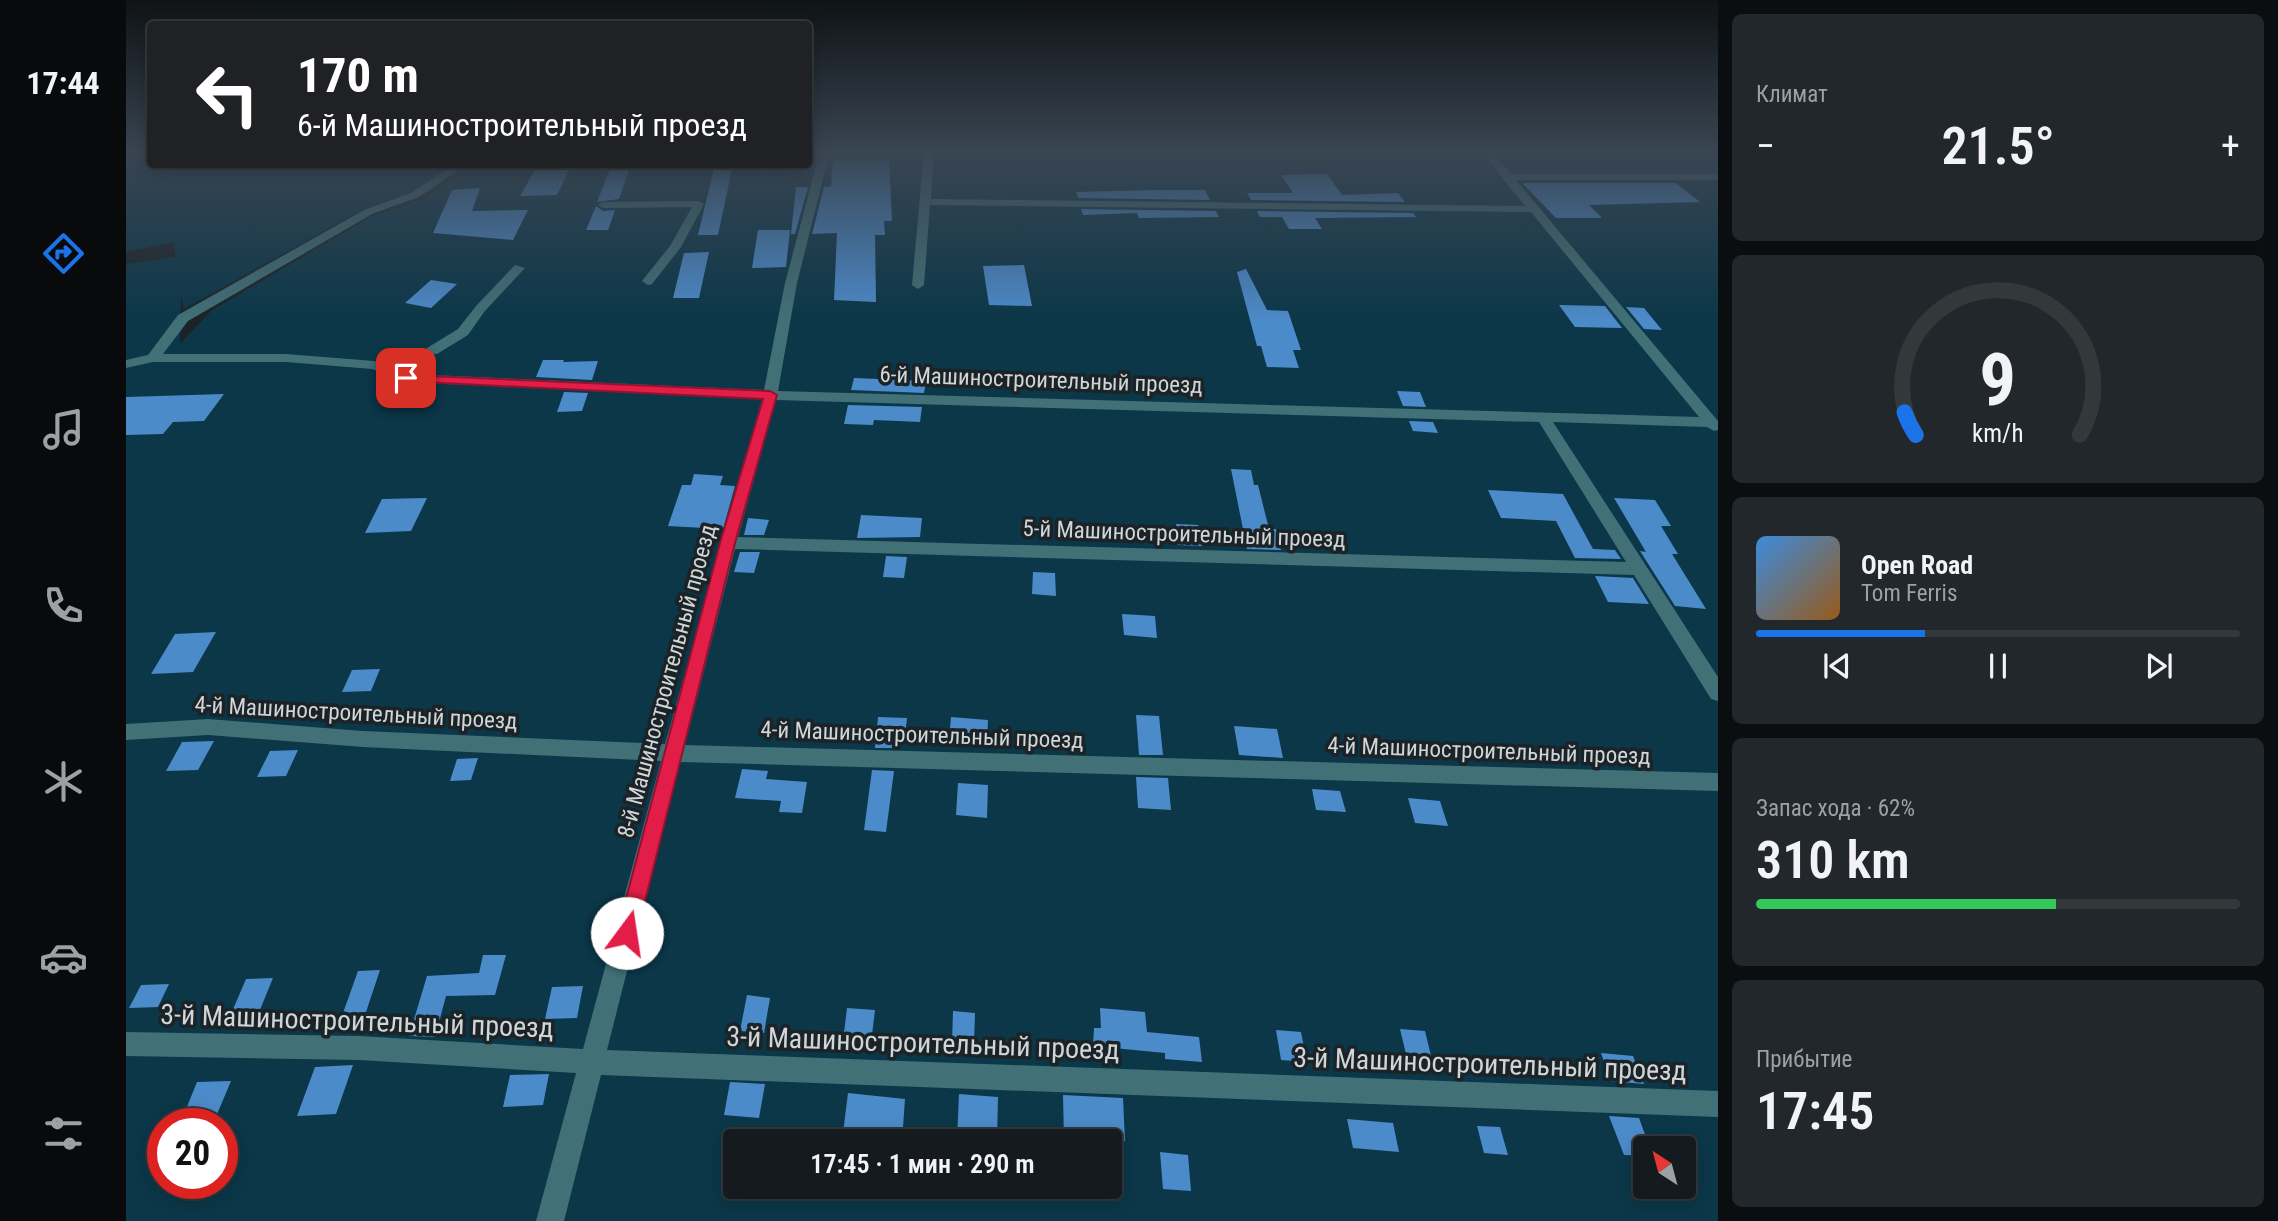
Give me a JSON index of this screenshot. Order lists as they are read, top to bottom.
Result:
{
  "streets": {
    "street": [
      "6-й Машиностроительный проезд",
      "5-й Машиностроительный проезд",
      "8-й Машиностроительный проезд",
      "4-й Машиностроительный проезд",
      "3-й Машиностроительный проезд"
    ]
  },
  "crossings": [
    ["6-й Машиностроительный проезд", "8-й Машиностроительный проезд"],
    ["5-й Машиностроительный проезд", "8-й Машиностроительный проезд"],
    ["8-й Машиностроительный проезд", "4-й Машиностроительный проезд"],
    ["8-й Машиностроительный проезд", "3-й Машиностроительный проезд"]
  ],
  "north": "top left",
  "page": {
    "tabs": "17:44",
    "tile": [
      "Климат",
      ["Запас хода · 62%", "310 km"],
      ["Прибытие", "17:45"]
    ],
    "turn": ["170 m", "6-й Машиностроительный проезд"],
    "heat": ["−", "21.5°", "+"],
    "song": ["Open Road", "Tom Ferris"],
    "limit": "20",
    "trip": "17:45 · 1 мин · 290 m",
    "gauge": ["9", "km/h"]
  }
}
